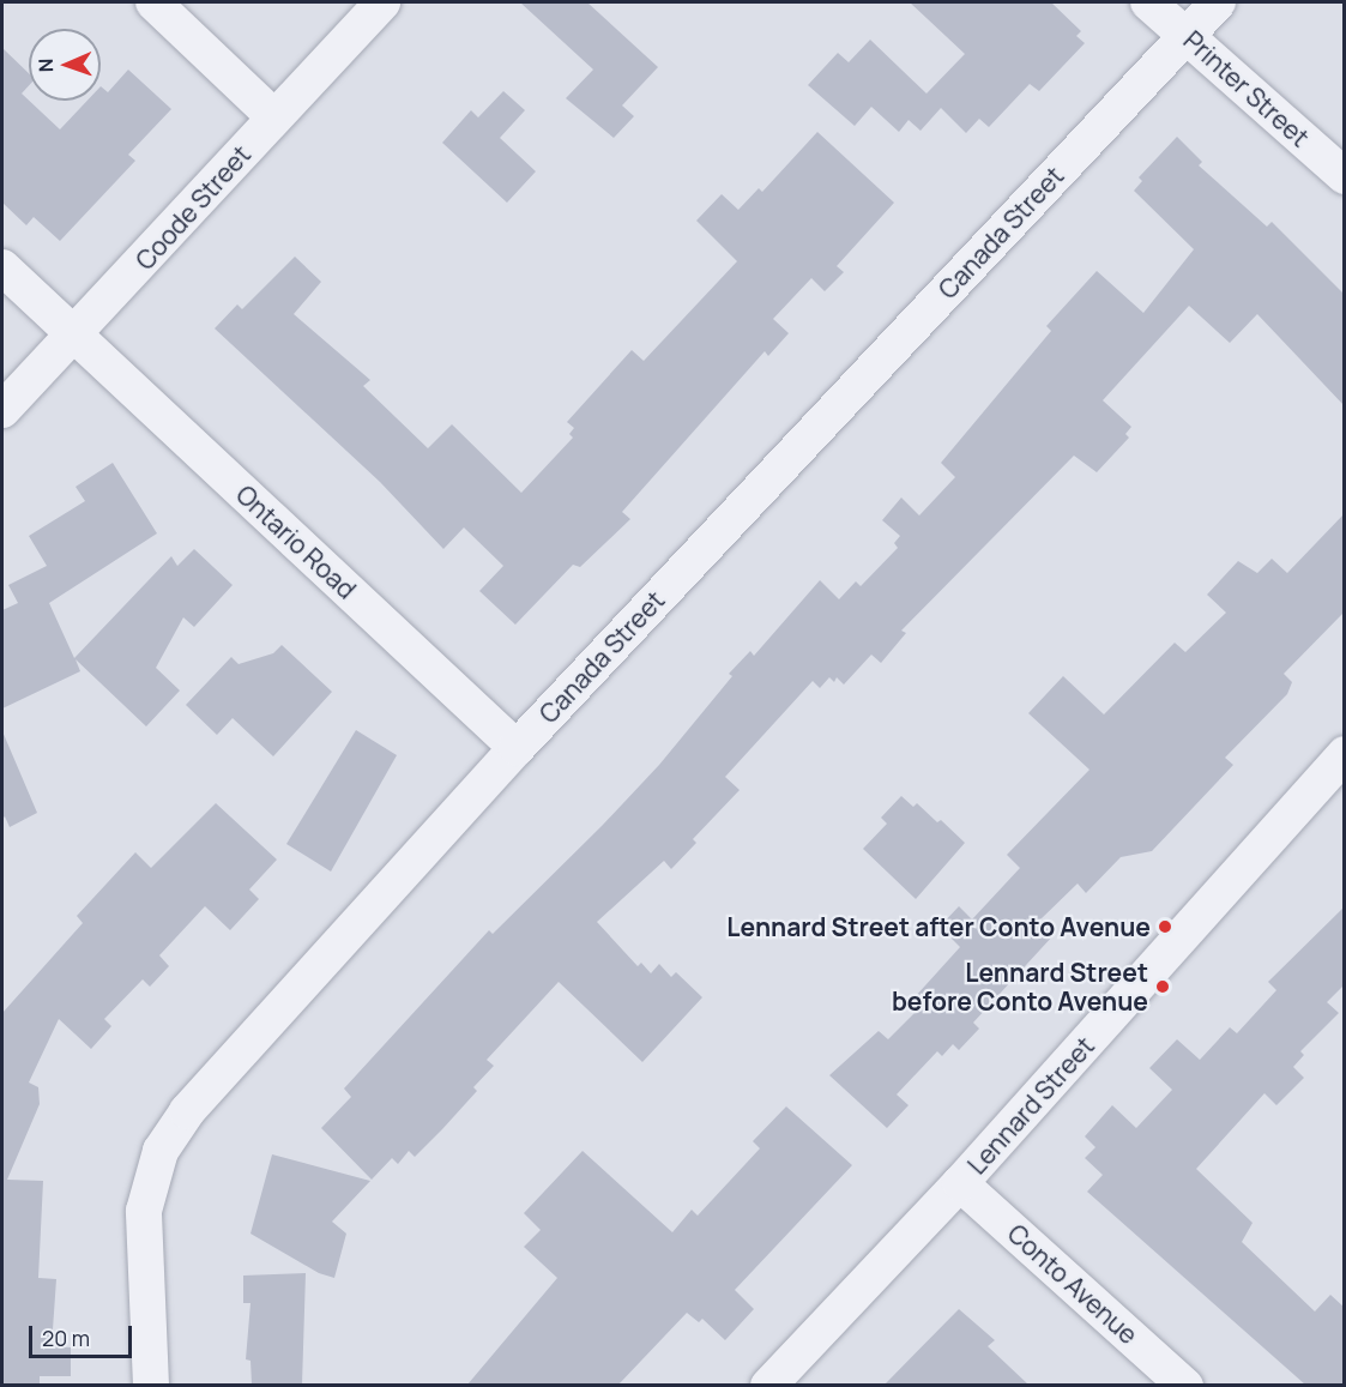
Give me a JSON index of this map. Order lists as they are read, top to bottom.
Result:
{
  "streets": {
    "street": [
      "Printer Street",
      "Coode Street",
      "Canada Street",
      "Ontario Road",
      "Lennard Street",
      "Conto Avenue"
    ]
  },
  "crossings": [
    ["Printer Street", "Canada Street"],
    ["Coode Street", "Ontario Road"],
    ["Canada Street", "Ontario Road"],
    ["Lennard Street", "Conto Avenue"]
  ],
  "places": ["Lennard Street after Conto Avenue", "Lennard Street before Conto Avenue"],
  "scale_bar": "20 m",
  "north": "left"
}
